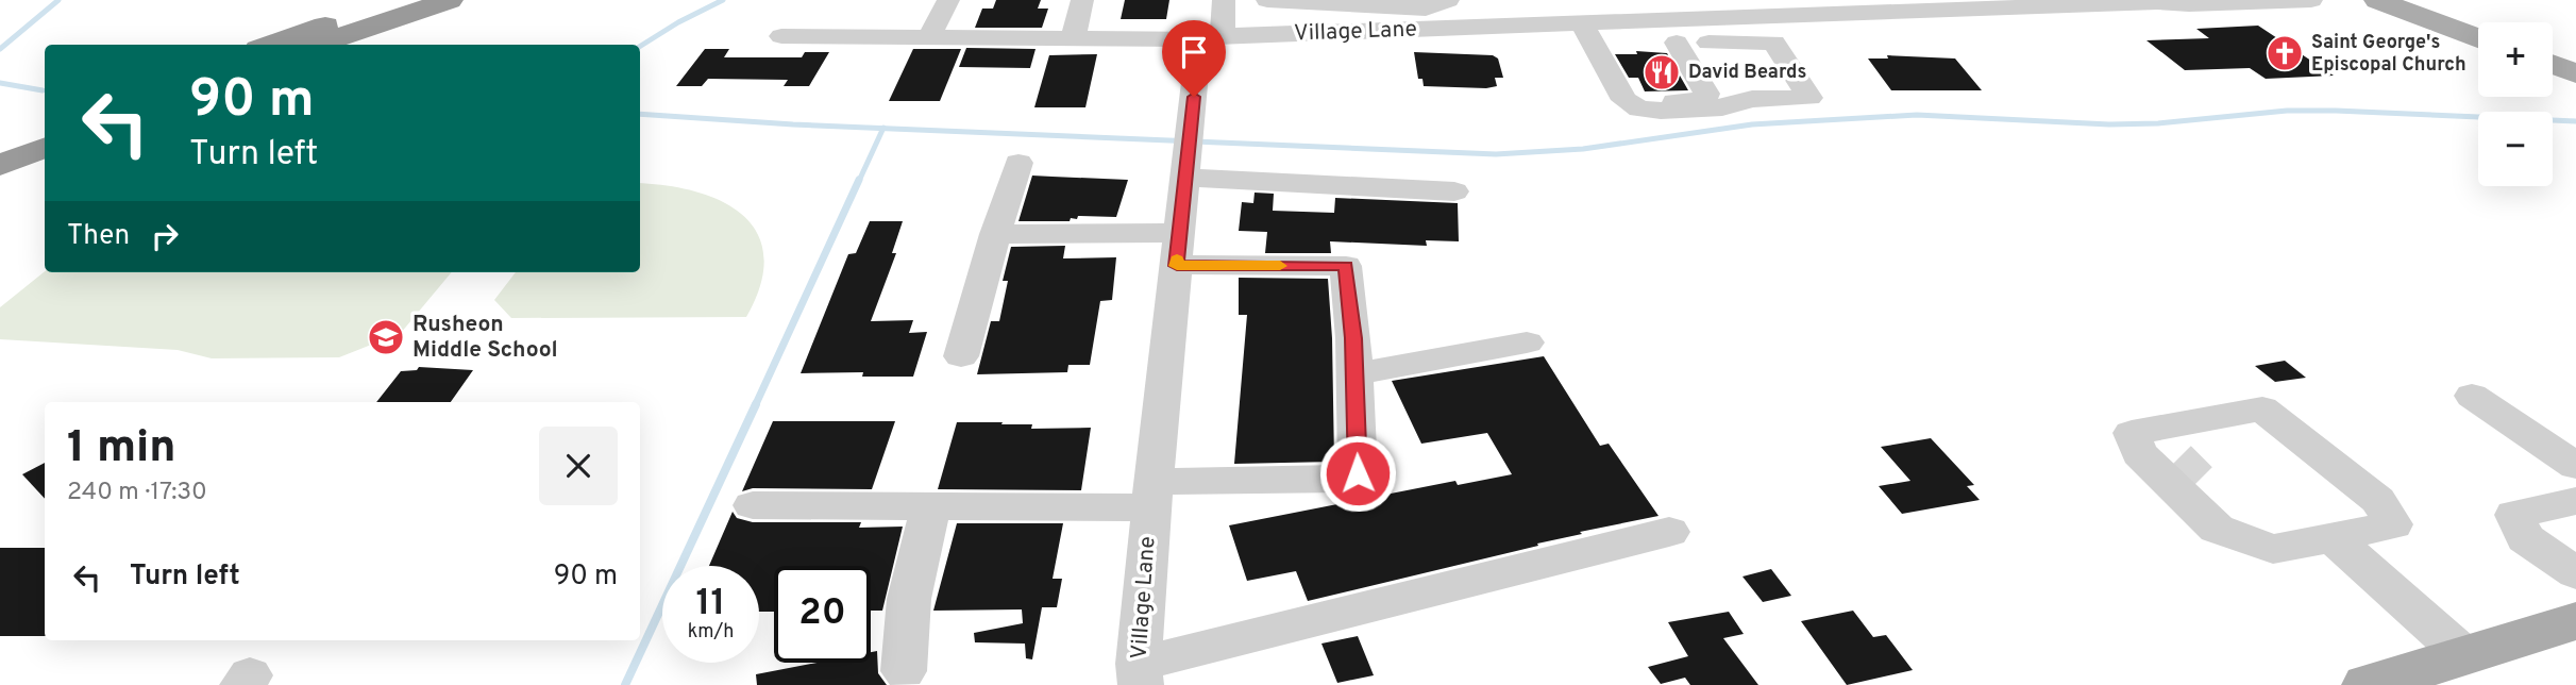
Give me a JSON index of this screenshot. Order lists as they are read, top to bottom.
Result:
{
  "streets": {
    "street": ["Village Lane"]
  },
  "places": {
    "church": ["Saint George's Episcopal Church"],
    "restaurant": ["David Beards"],
    "school or university": ["Rusheon Middle School"]
  },
  "page": {
    "map_buttons": ["+", "−"],
    "turn": ["90 m", "Turn left"],
    "then": "Then",
    "heading": ["1 min", "240 m · 17:30"],
    "list": [
      {
        "name": "Turn left",
        "value": "90 m"
      }
    ],
    "speed": "11 km/h",
    "limit": "20"
  }
}
